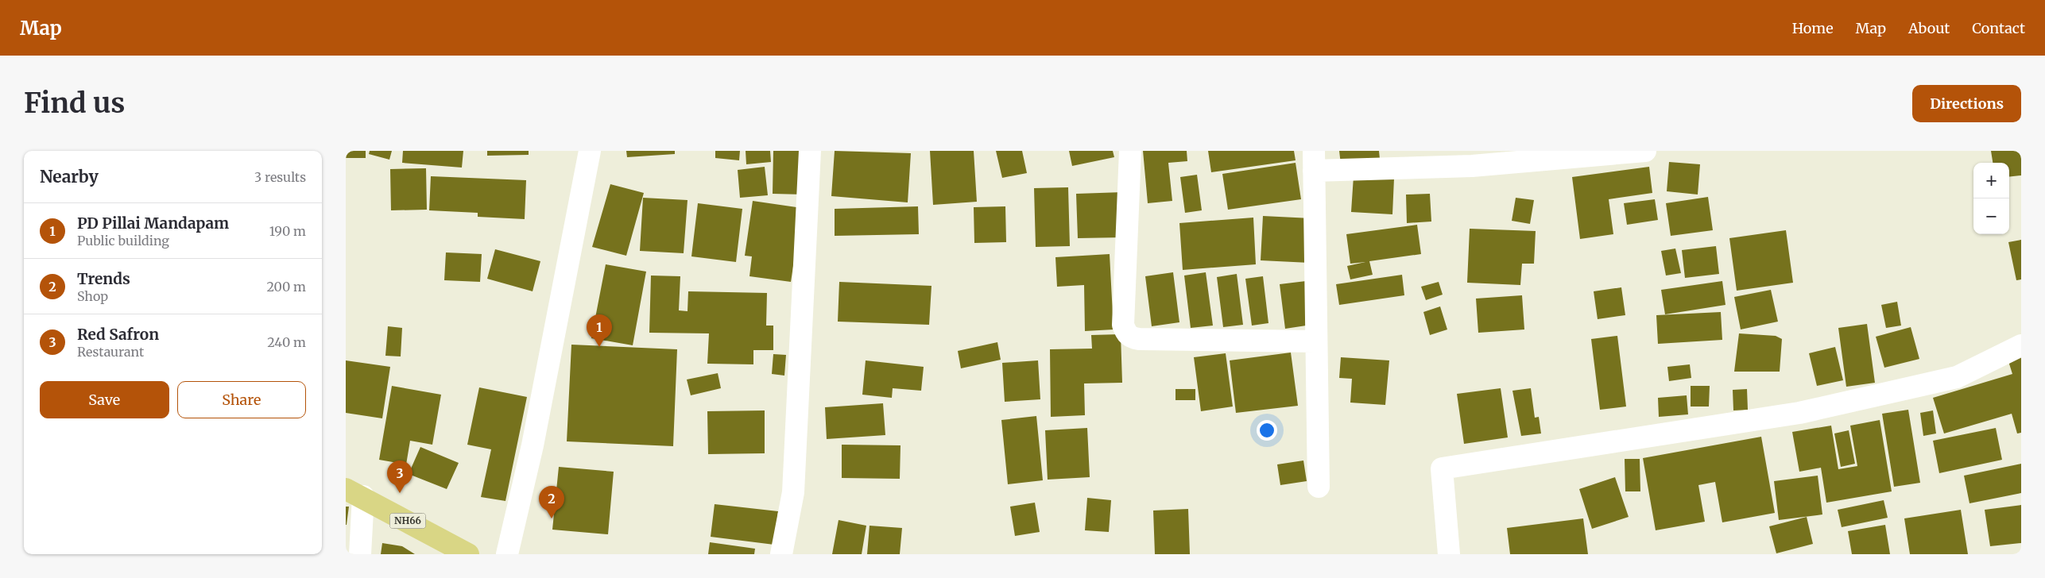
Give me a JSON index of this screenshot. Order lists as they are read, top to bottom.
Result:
{
  "streets": {
    "highway": ["NH66"]
  },
  "page": {
    "header": "Map",
    "nav": [
      "Home",
      "Map",
      "About",
      "Contact"
    ],
    "buttons": [
      "Directions",
      ["Save", "Share"]
    ],
    "title": "Find us",
    "heading": ["Nearby", "3 results"],
    "map_buttons": ["+", "−"],
    "list": [
      {
        "mark": "1",
        "name": "PD Pillai Mandapam",
        "note": "Public building",
        "value": "190 m"
      },
      {
        "mark": "2",
        "name": "Trends",
        "note": "Shop",
        "value": "200 m"
      },
      {
        "mark": "3",
        "name": "Red Safron",
        "note": "Restaurant",
        "value": "240 m"
      }
    ],
    "pins": ["1", "3", "2"]
  }
}
